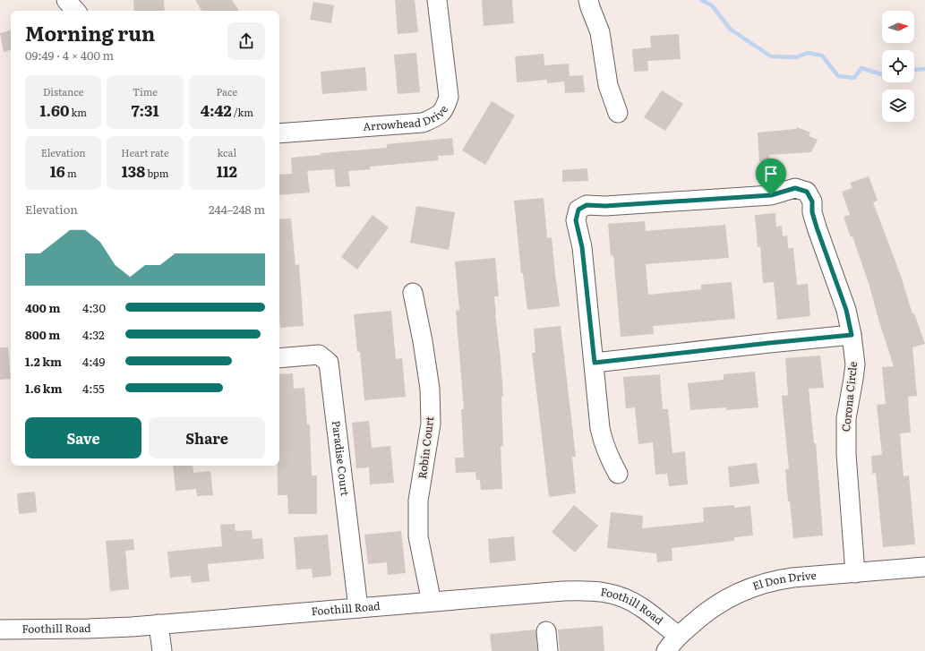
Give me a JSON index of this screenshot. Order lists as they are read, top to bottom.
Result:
{
  "streets": {
    "street": [
      "Arrowhead Drive",
      "Corona Circle",
      "Robin Court",
      "Paradise Court",
      "El Don Drive",
      "Foothill Road"
    ]
  },
  "crossings": [
    ["Corona Circle", "El Don Drive"],
    ["Robin Court", "Foothill Road"],
    ["Paradise Court", "Foothill Road"],
    ["El Don Drive", "Foothill Road"]
  ],
  "north": "right",
  "page": {
    "heading": ["Morning run", "09:49 · 4 × 400 m"],
    "stats": [
      ["Distance", "1.60 km"],
      ["Time", "7:31"],
      ["Pace", "4:42 /km"],
      ["Elevation", "16 m"],
      ["Heart rate", "138 bpm"],
      ["kcal", "112"]
    ],
    "chart": ["Elevation", "244–248 m"],
    "list": [
      {
        "name": "400 m",
        "note": "4:30"
      },
      {
        "name": "800 m",
        "note": "4:32"
      },
      {
        "name": "1.2 km",
        "note": "4:49"
      },
      {
        "name": "1.6 km",
        "note": "4:55"
      }
    ],
    "buttons": ["Save", "Share"]
  }
}
